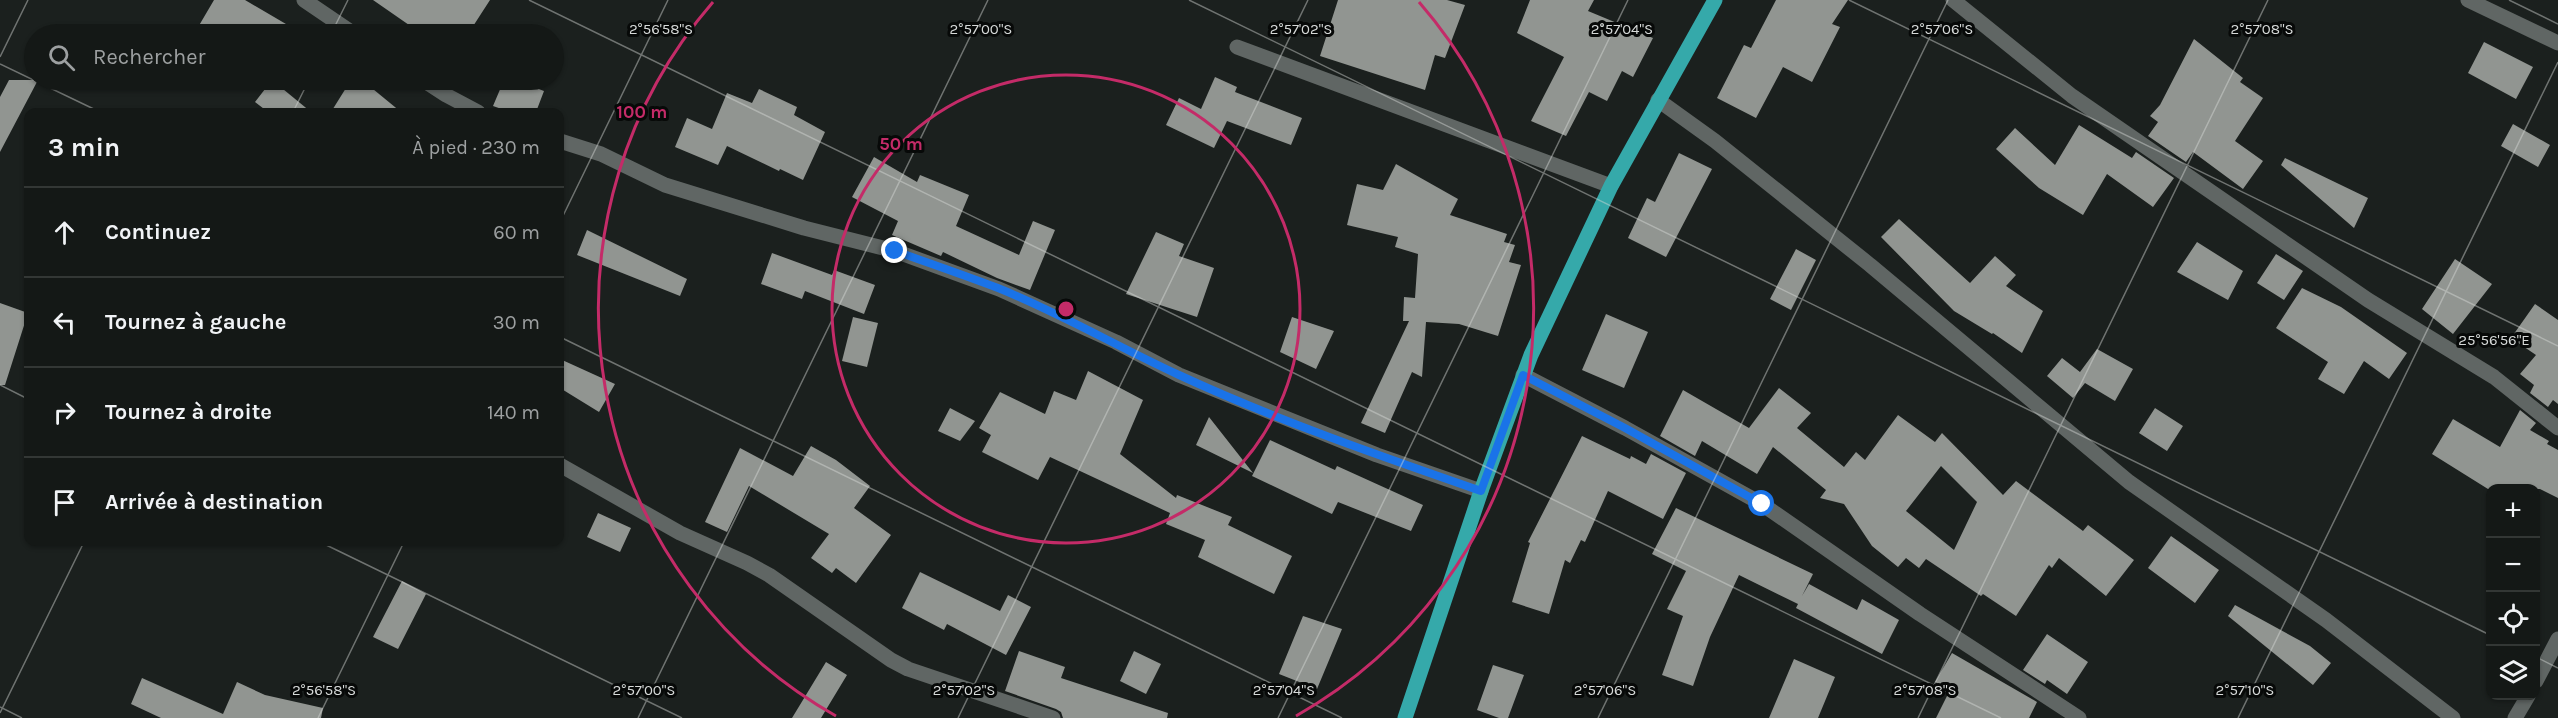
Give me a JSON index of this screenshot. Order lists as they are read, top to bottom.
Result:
{
  "page": {
    "search": "Rechercher",
    "heading": ["3 min", "À pied · 230 m"],
    "list": [
      ["Continuez", "60 m"],
      ["Tournez à gauche", "30 m"],
      ["Tournez à droite", "140 m"],
      "Arrivée à destination"
    ],
    "map_buttons": ["+", "−"]
  },
  "coordinates": [
    "2°56'58\"S",
    "2°57'00\"S",
    "2°57'02\"S",
    "2°57'04\"S",
    "2°57'06\"S",
    "2°57'08\"S",
    "25°56'56\"E",
    "2°57'10\"S"
  ],
  "rings": ["100 m", "50 m"]
}
